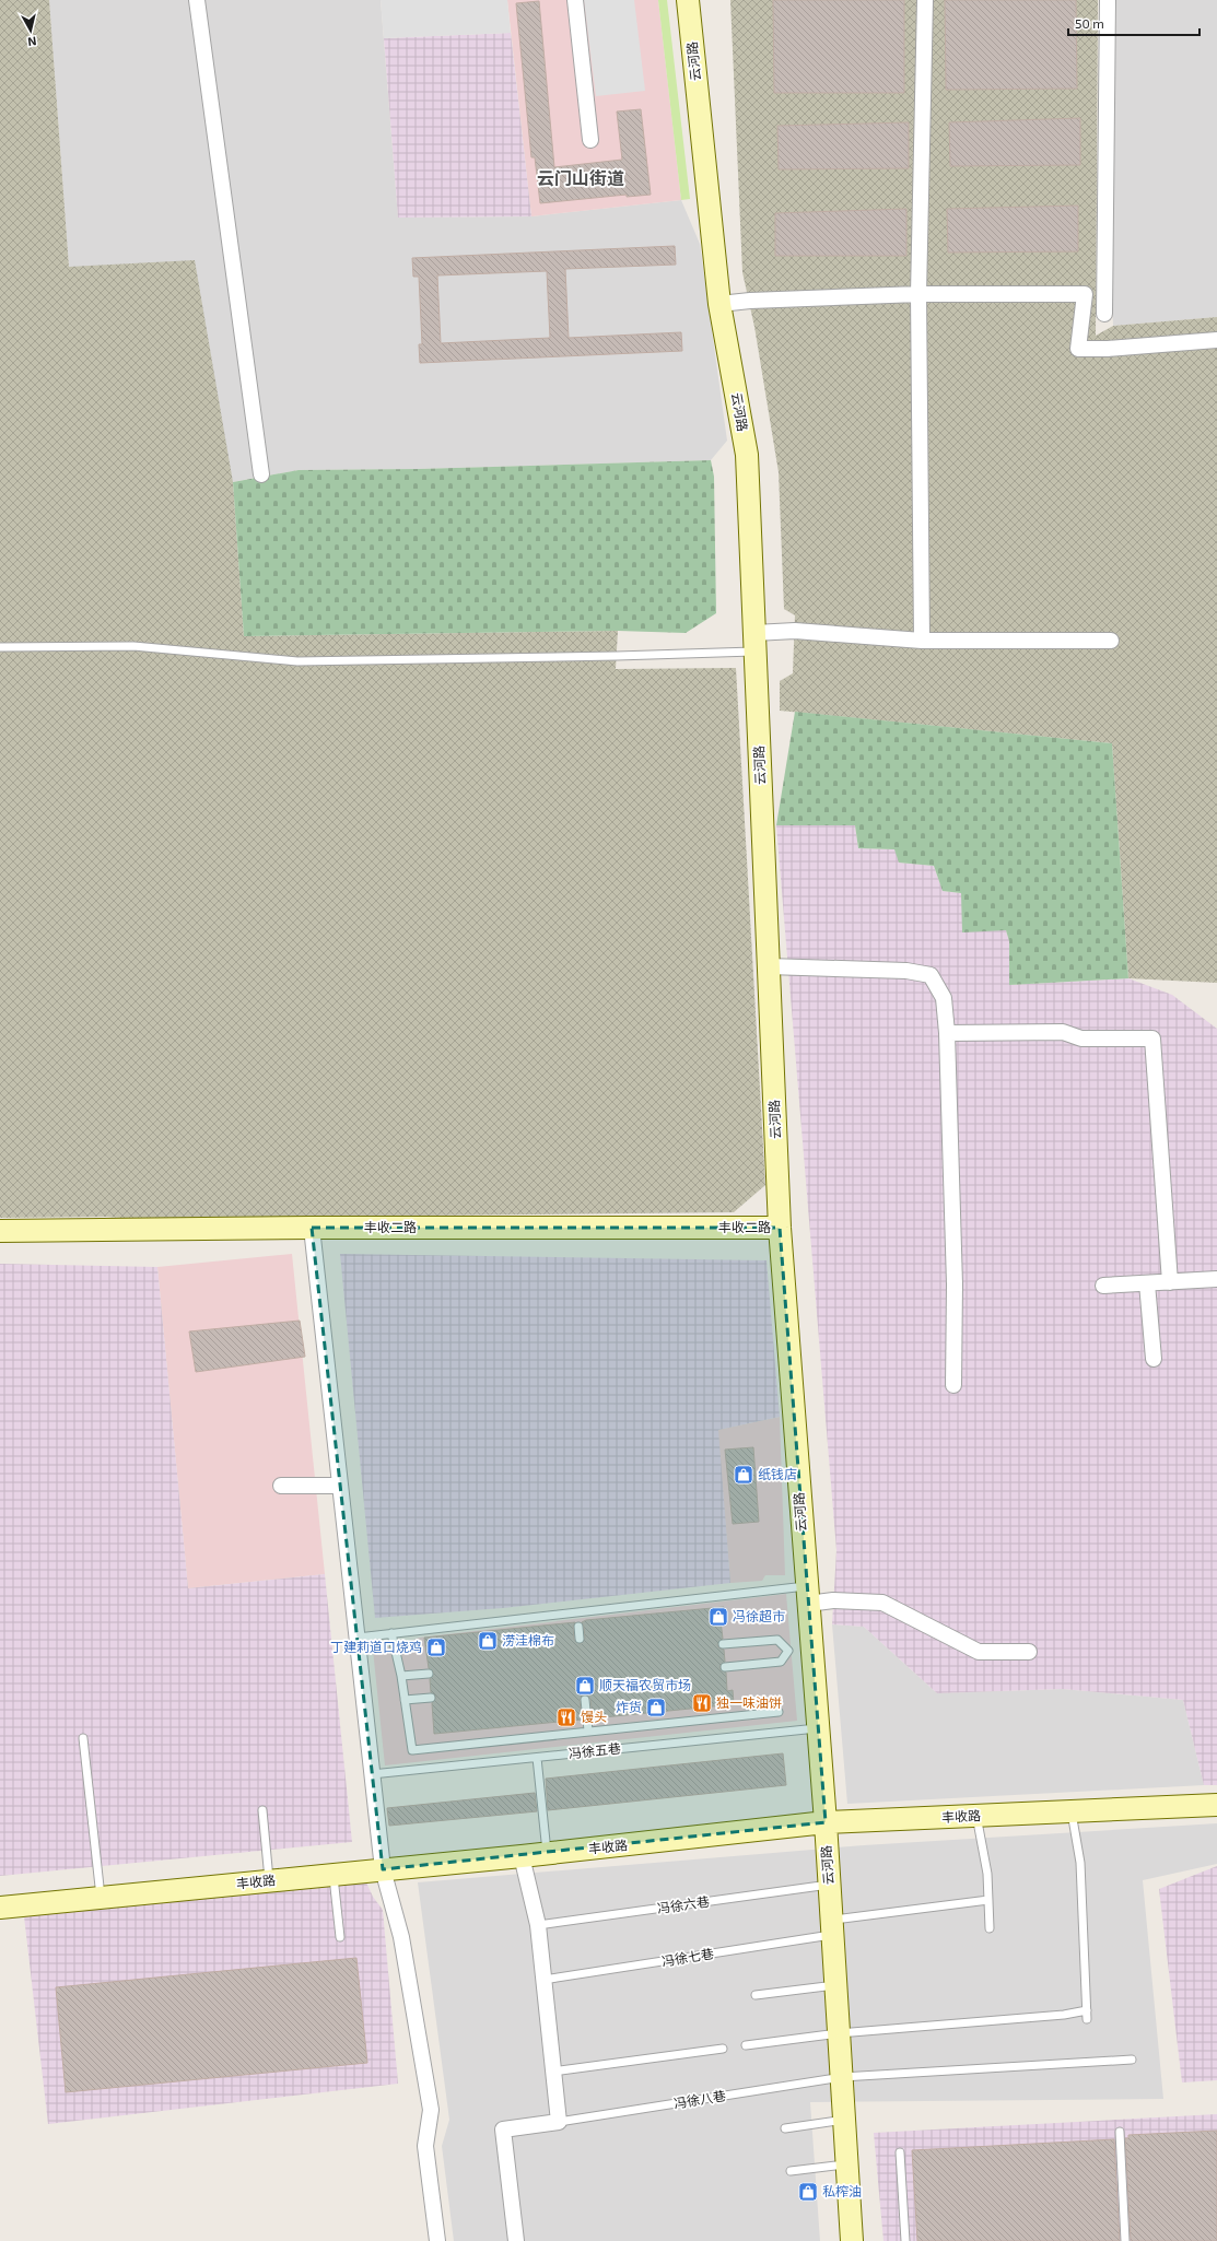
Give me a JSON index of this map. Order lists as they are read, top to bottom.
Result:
{
  "streets": {
    "street": ["云河路", "丰收二路", "丰收路"],
    "lane": [
      "冯徐五巷",
      "冯徐六巷",
      "冯徐七巷",
      "冯徐八巷"
    ]
  },
  "crossings": [
    ["云河路", "丰收二路"],
    ["云河路", "冯徐五巷"],
    ["云河路", "丰收路"],
    ["云河路", "冯徐六巷"],
    ["云河路", "冯徐七巷"],
    ["云河路", "冯徐八巷"]
  ],
  "districts": ["云门山街道"],
  "places": {
    "shop": [
      "纸钱店",
      "冯徐超市",
      "涝洼棉布",
      "丁建莉道口烧鸡",
      "顺天福农贸市场",
      "炸货",
      "私榨油"
    ],
    "restaurant": ["独一味油饼", "馒头"]
  },
  "scale_bar": "50 m",
  "north": "bottom"
}
